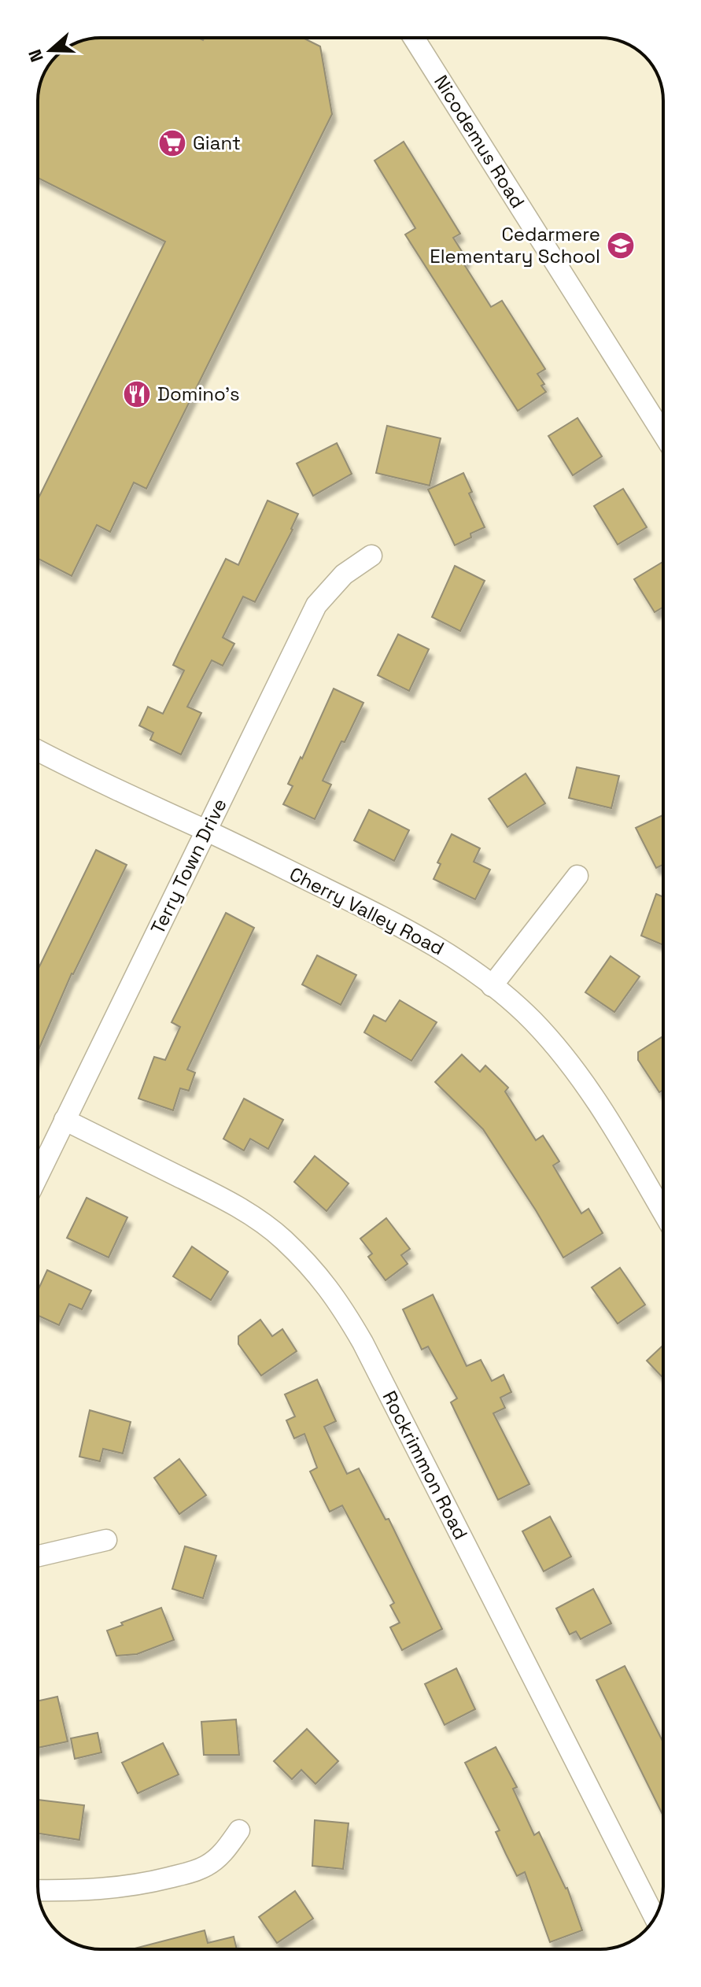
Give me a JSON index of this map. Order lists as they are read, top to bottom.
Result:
{
  "streets": {
    "street": [
      "Nicodemus Road",
      "Terry Town Drive",
      "Cherry Valley Road",
      "Rockrimmon Road"
    ]
  },
  "crossings": [
    ["Terry Town Drive", "Cherry Valley Road"],
    ["Terry Town Drive", "Rockrimmon Road"]
  ],
  "places": {
    "supermarket": ["Giant"],
    "school or university": ["Cedarmere Elementary School"],
    "restaurant": ["Domino's"]
  },
  "north": "left"
}
